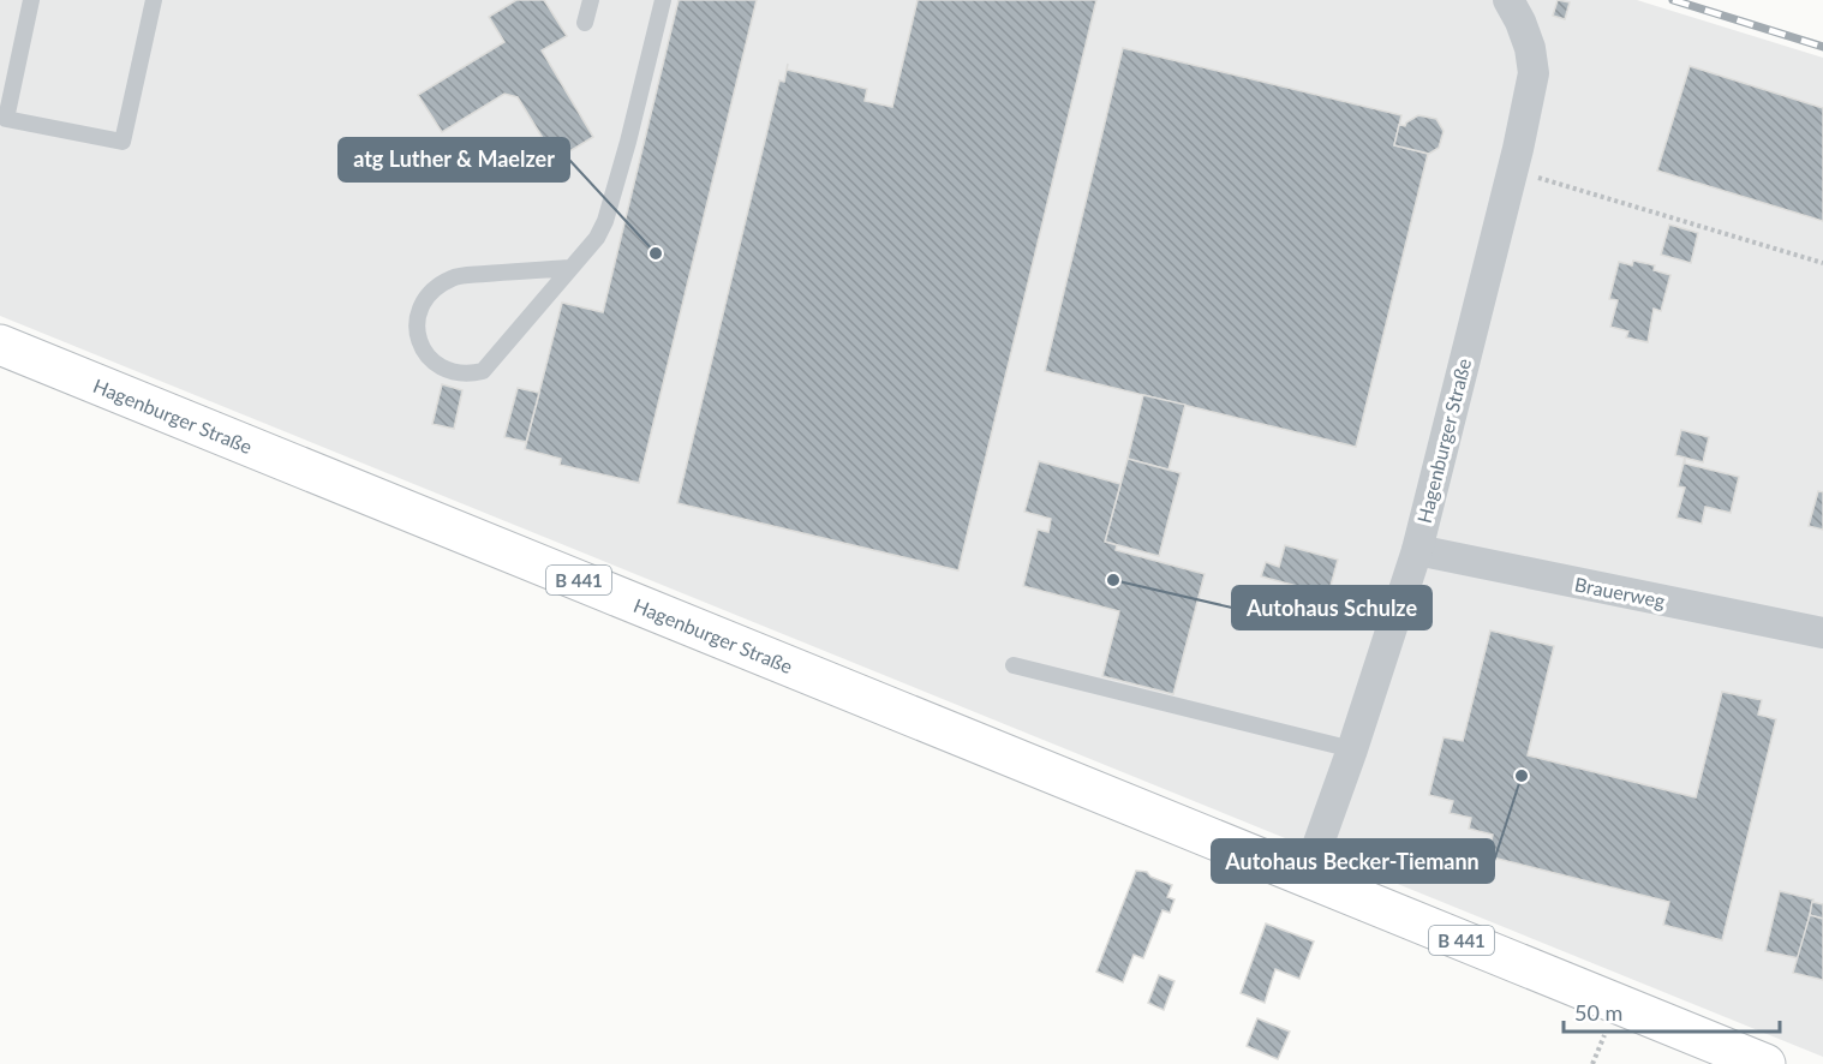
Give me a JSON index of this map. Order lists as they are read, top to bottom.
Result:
{
  "streets": {
    "main road": ["Hagenburger Straße", "B 441"],
    "street": ["Brauerweg"]
  },
  "crossings": [
    ["Hagenburger Straße", "Brauerweg"]
  ],
  "places": ["atg Luther & Maelzer", "Autohaus Schulze", "Autohaus Becker-Tiemann"],
  "scale_bar": "50 m"
}
